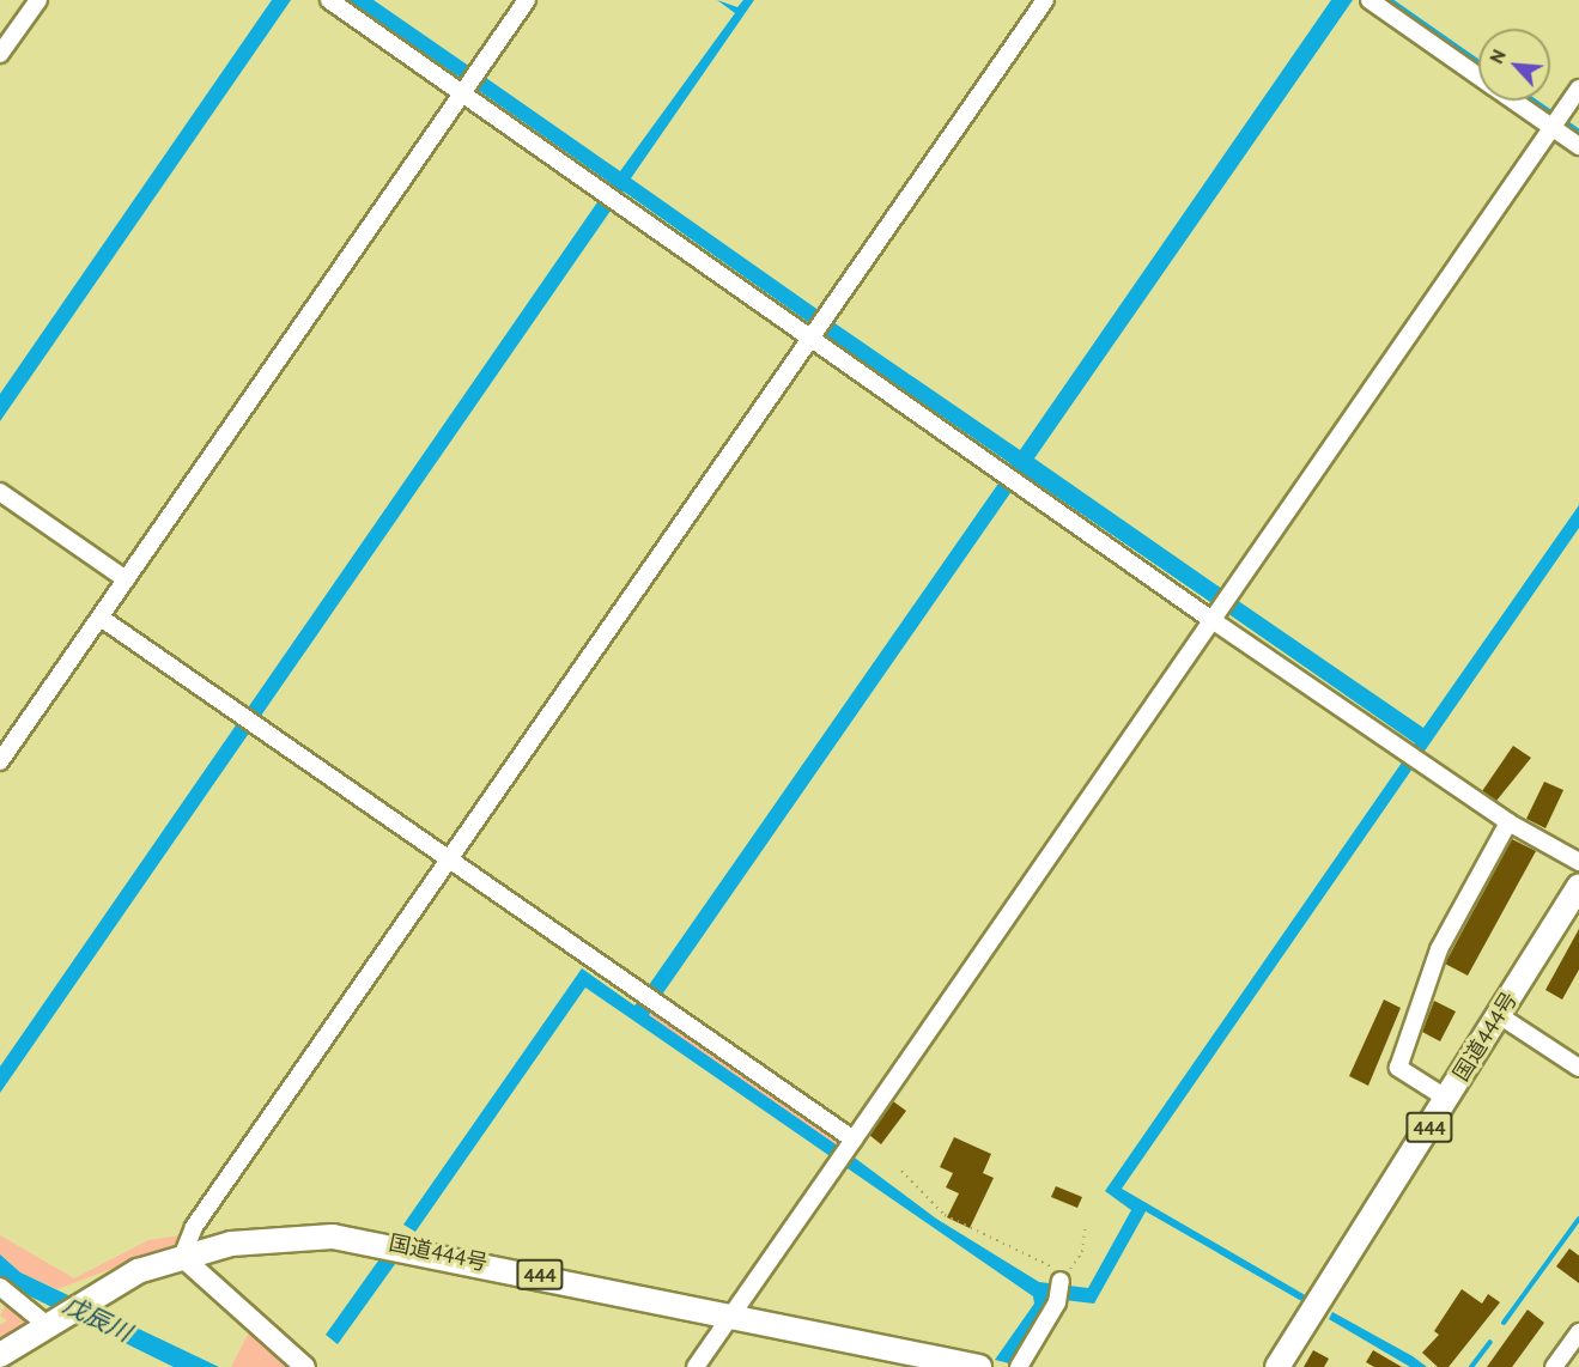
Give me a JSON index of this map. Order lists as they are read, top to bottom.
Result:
{
  "streets": {
    "highway": ["国道444号", "444"]
  },
  "water": ["戊辰川"],
  "north": "top left"
}
